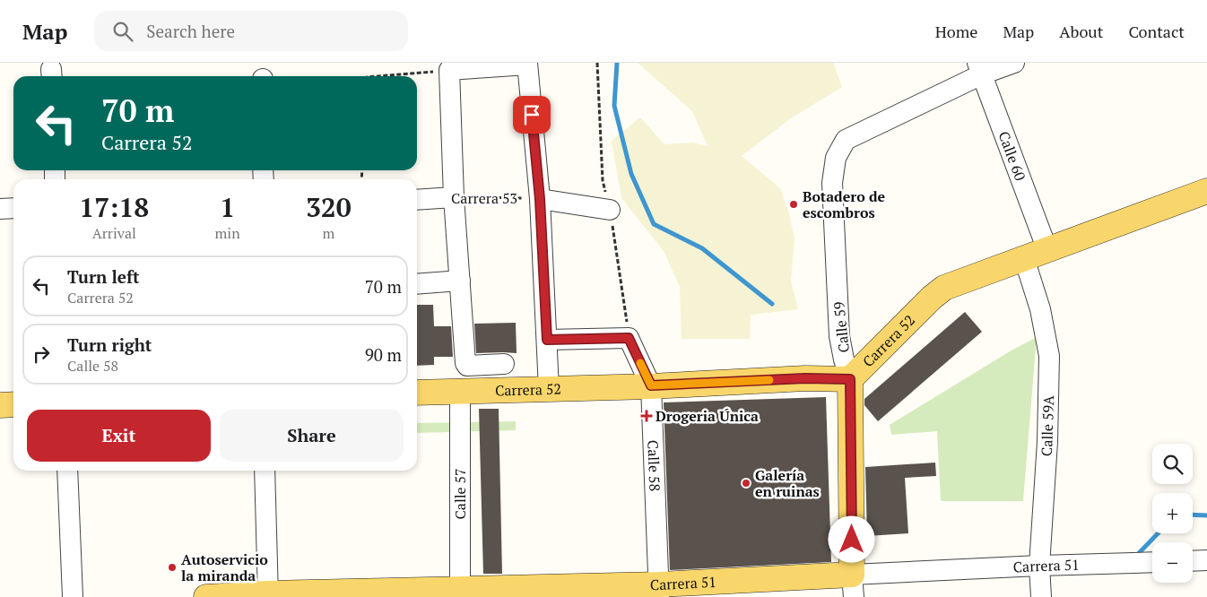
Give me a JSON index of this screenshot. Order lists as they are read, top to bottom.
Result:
{
  "streets": {
    "main road": ["Calle 59", "Carrera 52", "Carrera 51"],
    "street": [
      "Calle 60",
      "Carrera 53",
      "Calle 59A",
      "Calle 58",
      "Calle 57"
    ]
  },
  "crossings": [
    ["Calle 60", "Calle 59"],
    ["Calle 60", "Carrera 52"],
    ["Calle 59", "Carrera 52"],
    ["Calle 59", "Carrera 51"],
    ["Carrera 52", "Calle 59A"],
    ["Carrera 52", "Calle 58"],
    ["Carrera 52", "Calle 57"],
    ["Calle 59A", "Carrera 51"],
    ["Calle 58", "Carrera 51"],
    ["Calle 57", "Carrera 51"]
  ],
  "places": {
    "other": ["Botadero de escombros", "Galería en ruinas", "Autoservicio la miranda"],
    "health": ["Drogeria Única"]
  },
  "page": {
    "header": "Map",
    "search": "Search here",
    "nav": [
      "Home",
      "Map",
      "About",
      "Contact"
    ],
    "turn": ["70 m", "Carrera 52"],
    "eta": [
      "17:18",
      "Arrival",
      "1",
      "min",
      "320",
      "m"
    ],
    "list": [
      {
        "name": "Turn left",
        "note": "Carrera 52",
        "value": "70 m"
      },
      {
        "name": "Turn right",
        "note": "Calle 58",
        "value": "90 m"
      }
    ],
    "buttons": ["Exit", "Share"],
    "map_buttons": ["+", "−"]
  }
}
